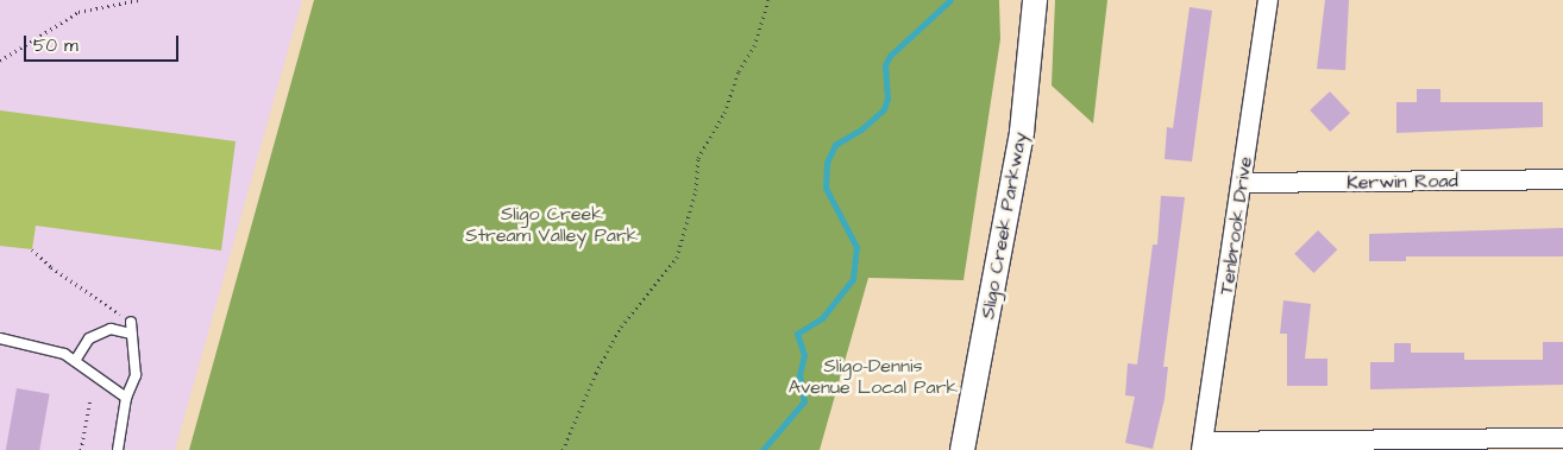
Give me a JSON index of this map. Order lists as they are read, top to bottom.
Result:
{
  "streets": {
    "street": ["Kerwin Road", "Sligo Creek Parkway", "Tenbrook Drive"]
  },
  "crossings": [
    ["Kerwin Road", "Tenbrook Drive"]
  ],
  "parks": ["Sligo Creek Stream Valley Park", "Sligo-Dennis Avenue Local Park"],
  "scale_bar": "50 m"
}
